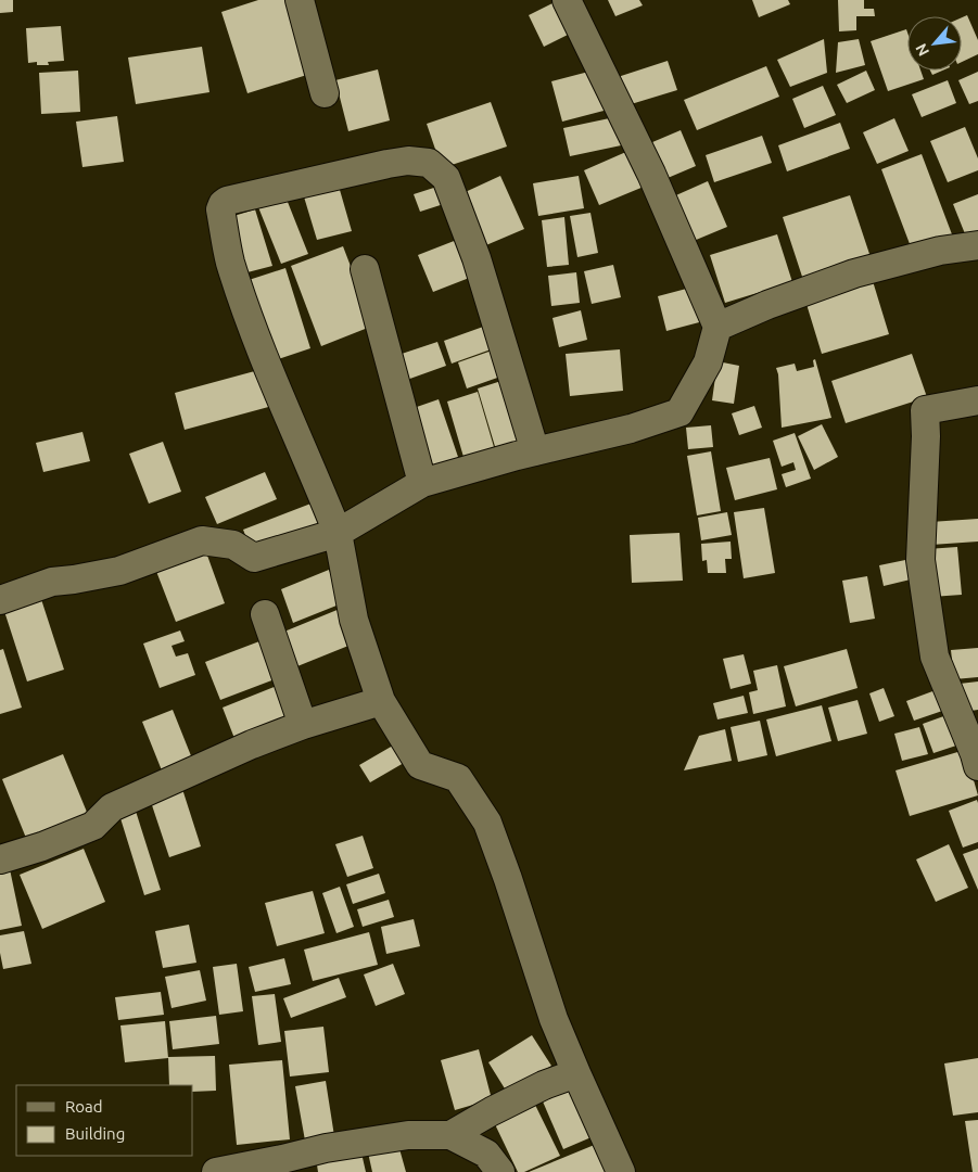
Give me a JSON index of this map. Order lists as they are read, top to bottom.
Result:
{
  "legend": ["Road", "Building"],
  "north": "bottom left"
}
